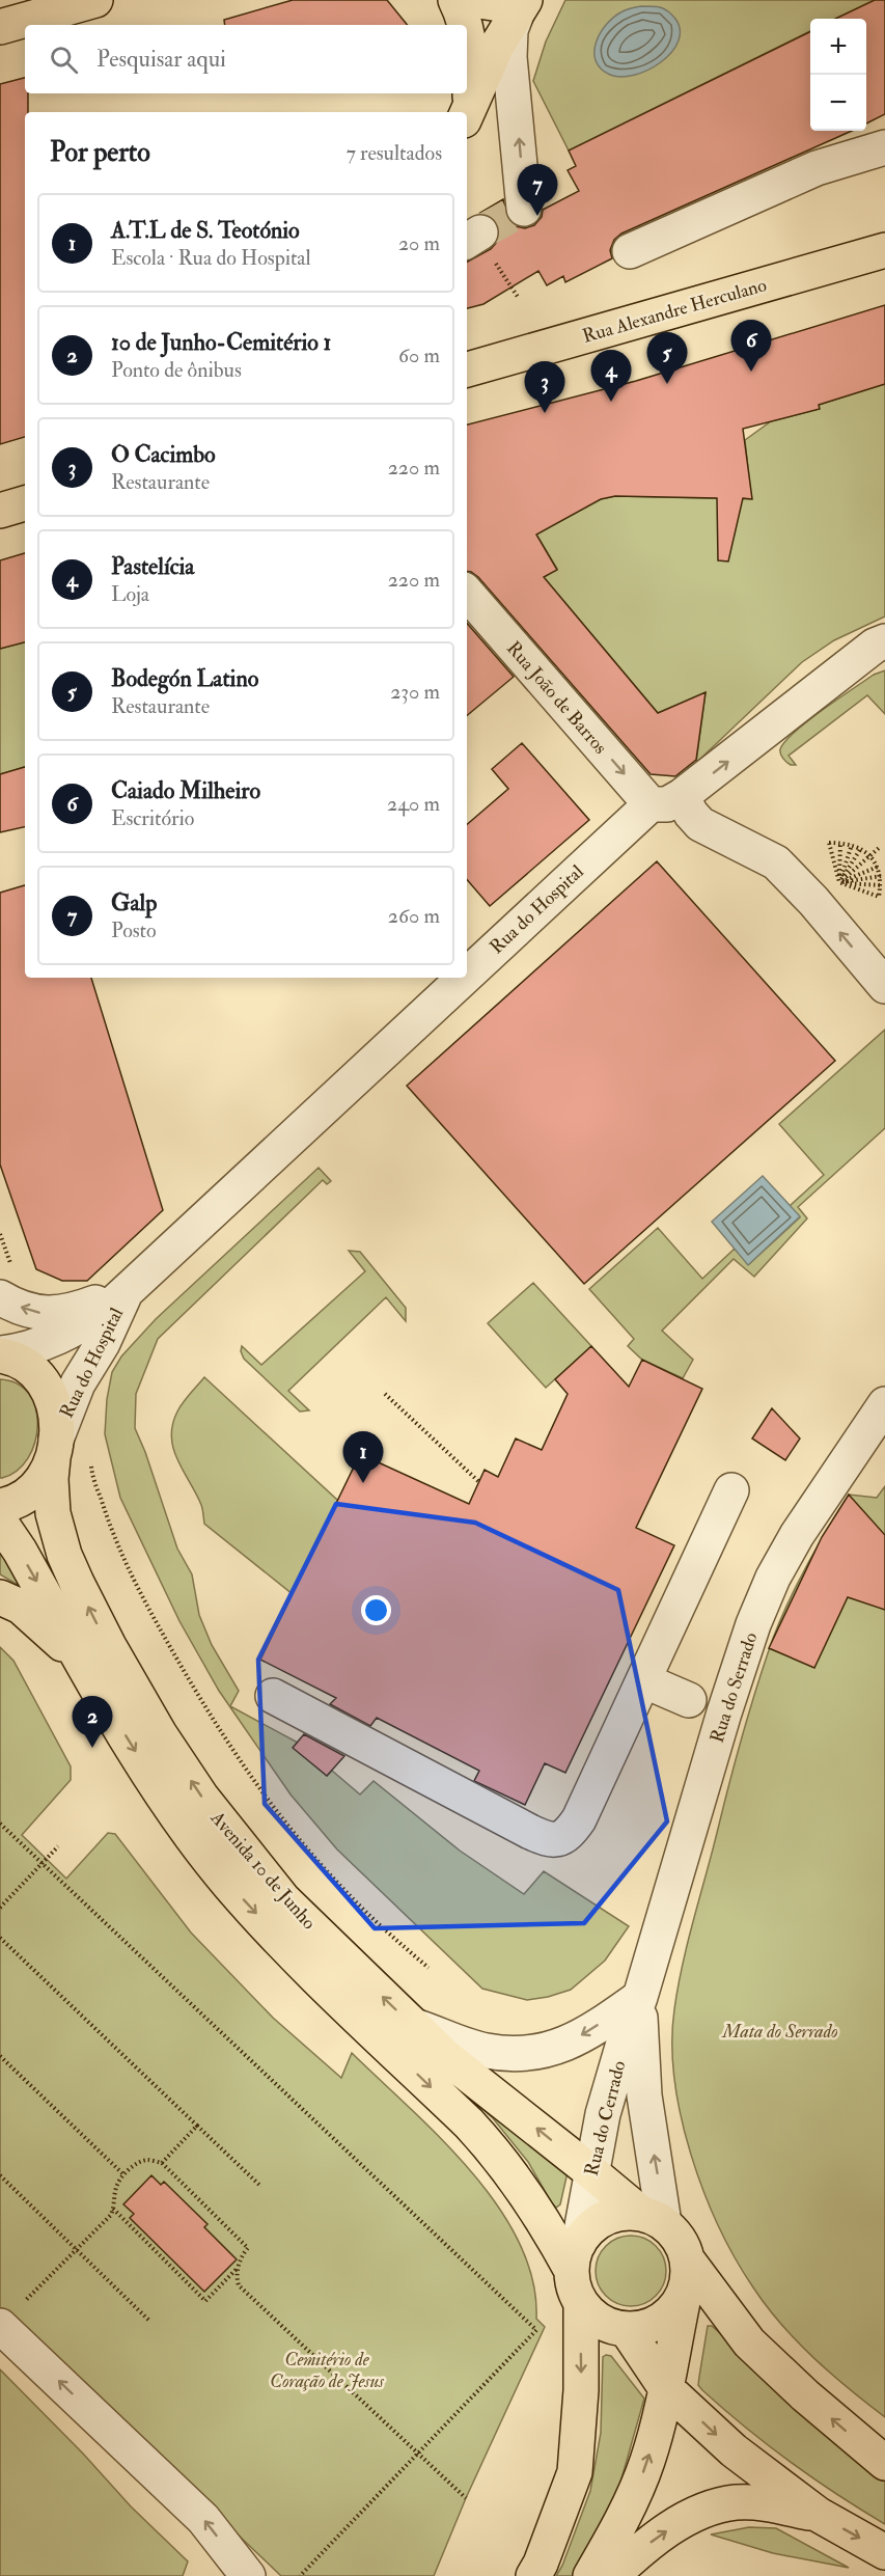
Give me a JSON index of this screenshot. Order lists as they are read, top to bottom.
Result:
{
  "streets": {
    "main road": ["Rua Alexandre Herculano", "Avenida 10 de Junho"],
    "street": [
      "Rua João de Barros",
      "Rua do Hospital",
      "Rua do Serrado",
      "Rua do Cerrado"
    ]
  },
  "crossings": [
    ["Rua João de Barros", "Rua do Hospital"],
    ["Rua do Hospital", "Avenida 10 de Junho"],
    ["Rua do Serrado", "Rua do Cerrado"],
    ["Avenida 10 de Junho", "Rua do Cerrado"]
  ],
  "parks": ["Mata do Serrado", "Cemitério de Coração de Jesus"],
  "page": {
    "map_buttons": ["+", "−"],
    "search": "Pesquisar aqui",
    "heading": ["Por perto", "7 resultados"],
    "pins": [
      "7",
      "6",
      "5",
      "4",
      "3",
      "1",
      "2"
    ],
    "list": [
      {
        "mark": "1",
        "name": "A.T.L de S. Teotónio",
        "note": "Escola · Rua do Hospital",
        "value": "20 m"
      },
      {
        "mark": "2",
        "name": "10 de Junho-Cemitério 1",
        "note": "Ponto de ônibus",
        "value": "60 m"
      },
      {
        "mark": "3",
        "name": "O Cacimbo",
        "note": "Restaurante",
        "value": "220 m"
      },
      {
        "mark": "4",
        "name": "Pastelícia",
        "note": "Loja",
        "value": "220 m"
      },
      {
        "mark": "5",
        "name": "Bodegón Latino",
        "note": "Restaurante",
        "value": "230 m"
      },
      {
        "mark": "6",
        "name": "Caiado Milheiro",
        "note": "Escritório",
        "value": "240 m"
      },
      {
        "mark": "7",
        "name": "Galp",
        "note": "Posto",
        "value": "260 m"
      }
    ]
  }
}
